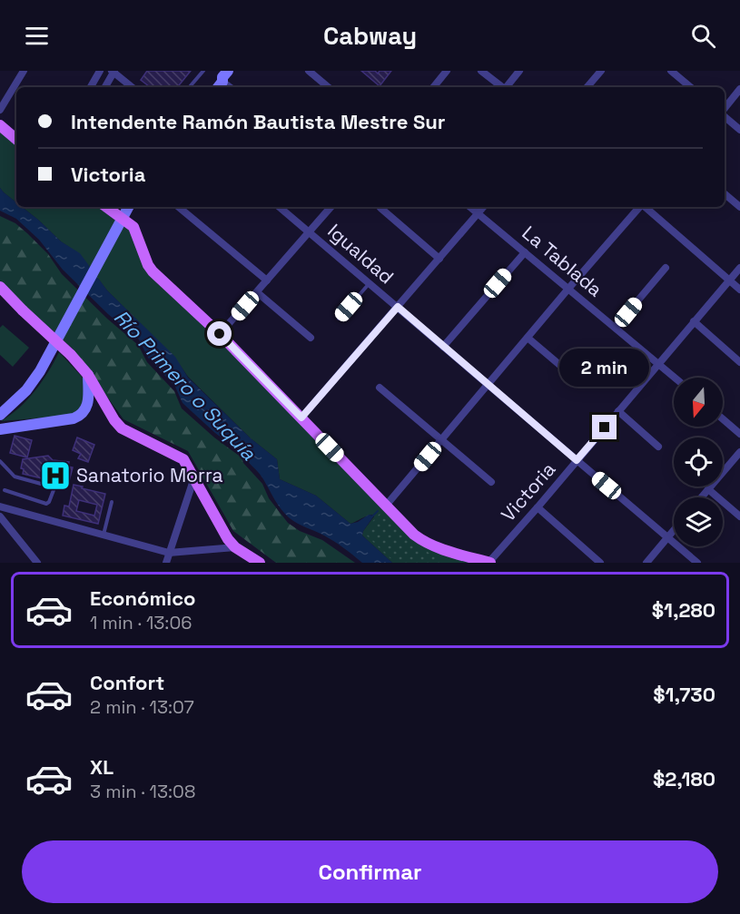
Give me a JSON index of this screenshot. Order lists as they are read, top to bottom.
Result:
{
  "streets": {
    "street": ["Igualdad", "La Tablada", "Victoria"]
  },
  "crossings": [
    ["Igualdad", "Victoria"],
    ["La Tablada", "Victoria"]
  ],
  "water": ["Río Primero o Suquía"],
  "places": {
    "hospital": ["Sanatorio Morra"]
  },
  "north": "bottom",
  "page": {
    "header": "Cabway",
    "banner": ["Intendente Ramón Bautista Mestre Sur", "Victoria"],
    "bubble": "2 min",
    "list": [
      {
        "name": "Económico",
        "note": "1 min · 13:06",
        "value": "$1,280"
      },
      {
        "name": "Confort",
        "note": "2 min · 13:07",
        "value": "$1,730"
      },
      {
        "name": "XL",
        "note": "3 min · 13:08",
        "value": "$2,180"
      }
    ],
    "buttons": "Confirmar"
  }
}
